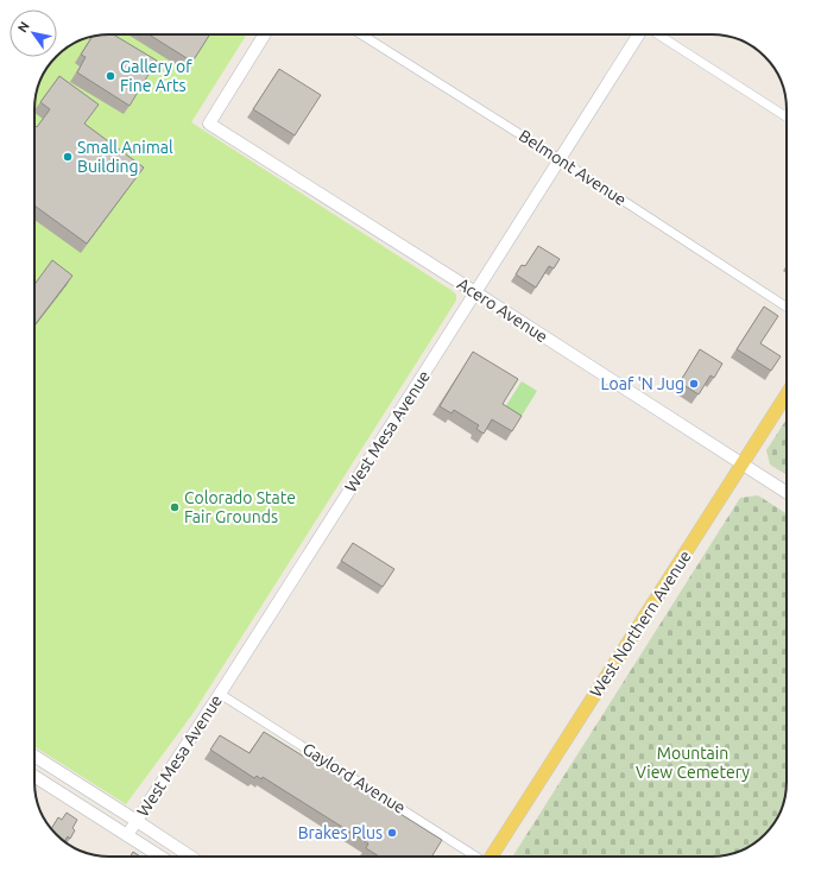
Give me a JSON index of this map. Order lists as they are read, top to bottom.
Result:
{
  "streets": {
    "main road": ["West Northern Avenue"],
    "street": [
      "Belmont Avenue",
      "Acero Avenue",
      "West Mesa Avenue",
      "Gaylord Avenue"
    ]
  },
  "crossings": [
    ["Belmont Avenue", "West Mesa Avenue"],
    ["Acero Avenue", "West Mesa Avenue"],
    ["Acero Avenue", "West Northern Avenue"],
    ["West Mesa Avenue", "Gaylord Avenue"]
  ],
  "parks": ["Mountain View Cemetery"],
  "places": [
    "Gallery of Fine Arts",
    "Small Animal Building",
    "Loaf 'N Jug",
    "Colorado State Fair Grounds",
    "Brakes Plus"
  ],
  "north": "top left"
}
